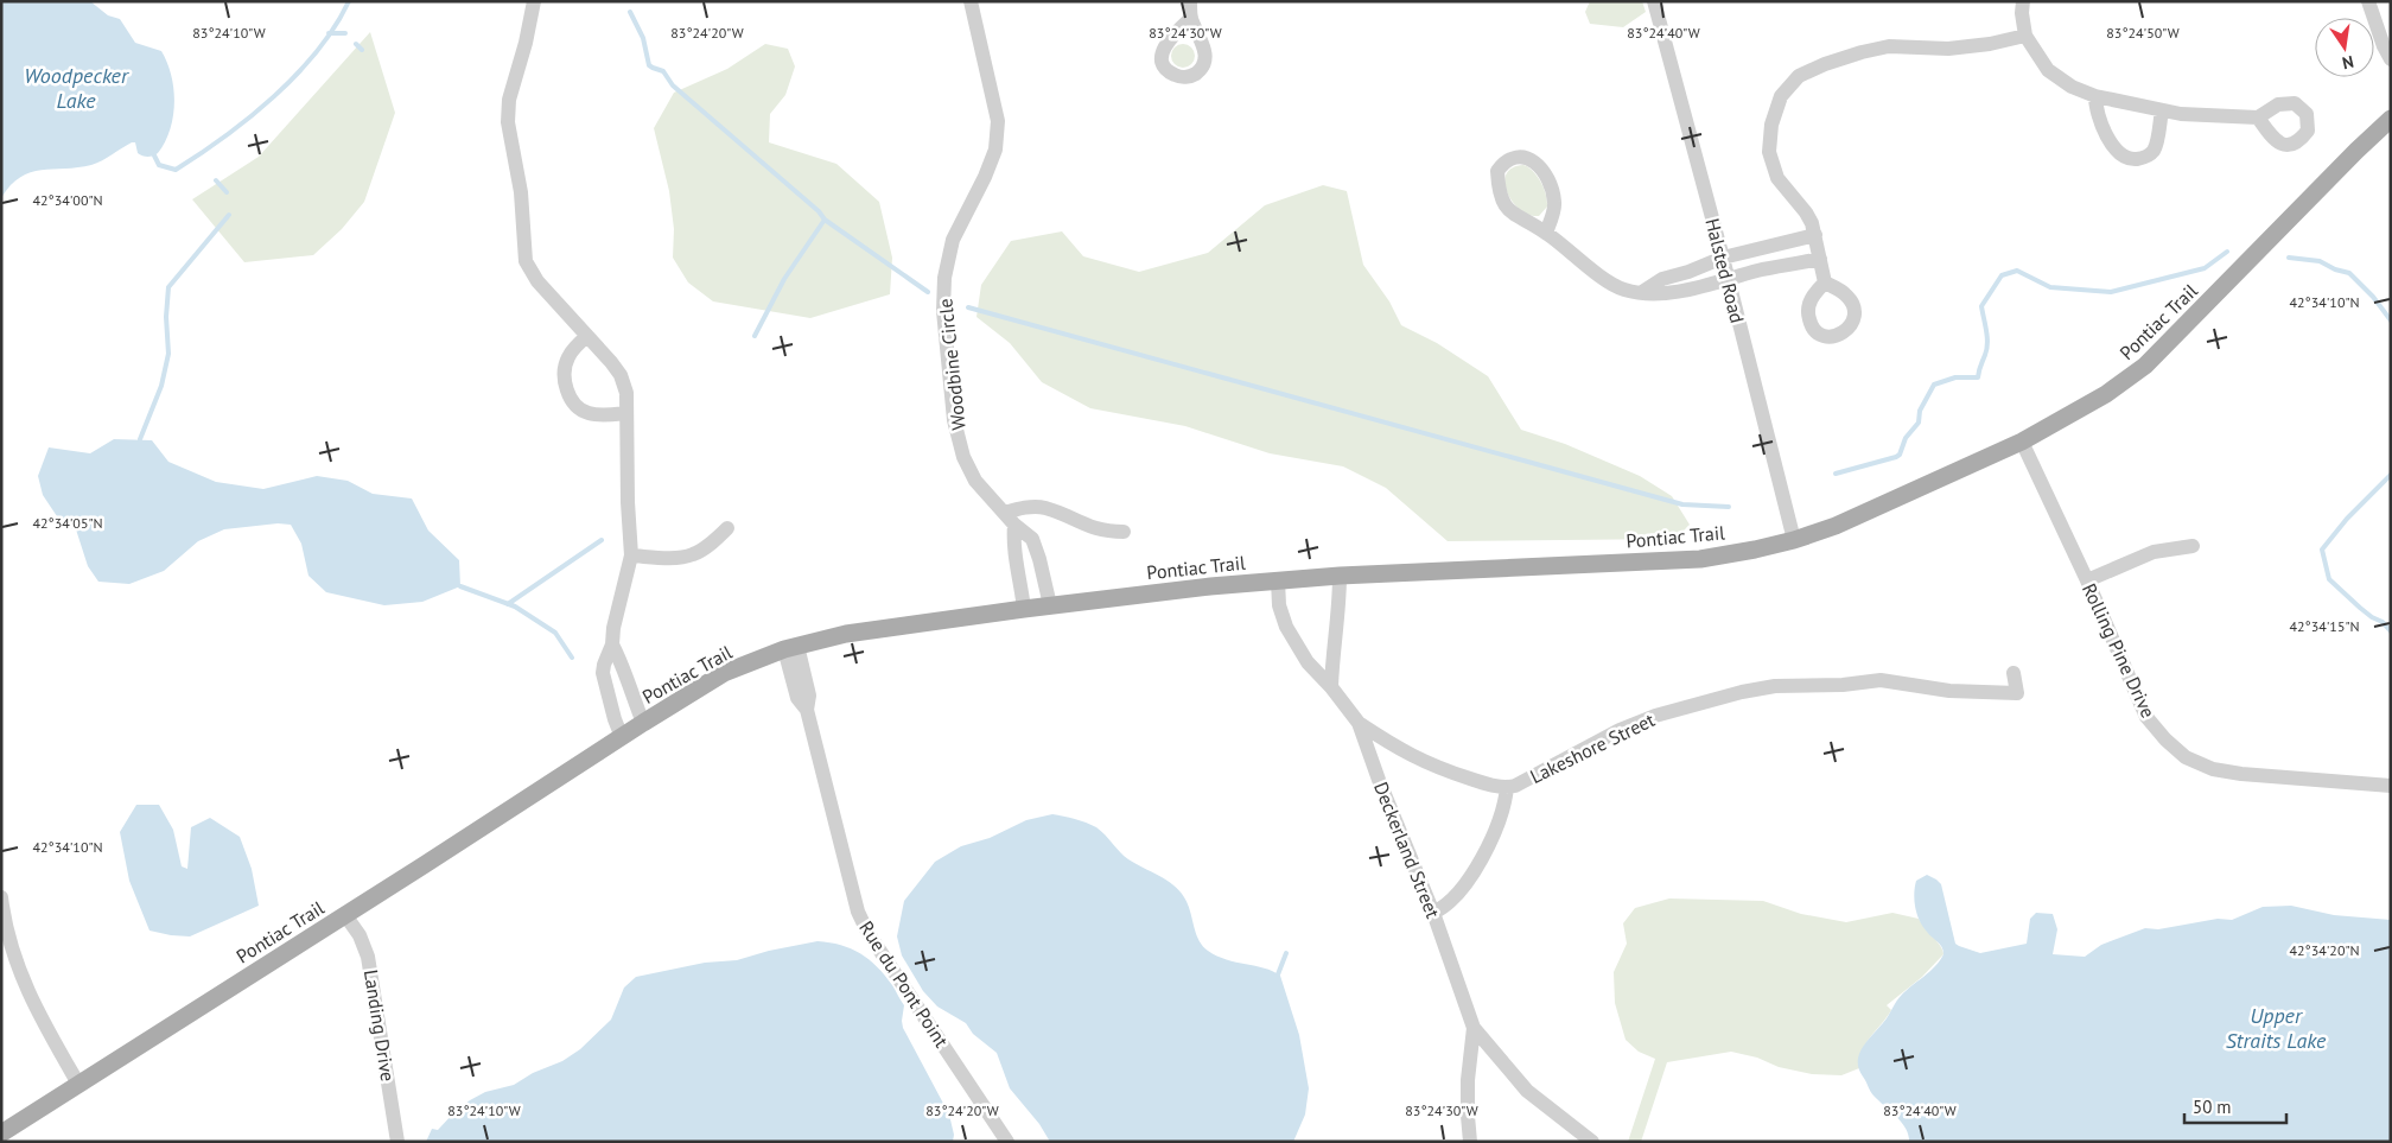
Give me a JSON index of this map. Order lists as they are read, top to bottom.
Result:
{
  "streets": {
    "main road": ["Pontiac Trail"],
    "street": [
      "Halsted Road",
      "Woodbine Circle",
      "Rolling Pine Drive",
      "Lakeshore Street",
      "Deckerland Street",
      "Rue du Pont Point",
      "Landing Drive"
    ]
  },
  "crossings": [
    ["Halsted Road", "Pontiac Trail"],
    ["Pontiac Trail", "Woodbine Circle"],
    ["Pontiac Trail", "Rolling Pine Drive"],
    ["Pontiac Trail", "Deckerland Street"],
    ["Pontiac Trail", "Rue du Pont Point"],
    ["Pontiac Trail", "Landing Drive"],
    ["Lakeshore Street", "Deckerland Street"]
  ],
  "water": ["Woodpecker Lake", "Upper Straits Lake"],
  "scale_bar": "50 m",
  "north": "bottom",
  "coordinates": [
    "83°24'10\"W",
    "83°24'20\"W",
    "83°24'30\"W",
    "83°24'40\"W",
    "83°24'50\"W",
    "42°34'00\"N",
    "42°34'10\"N",
    "42°34'05\"N",
    "42°34'15\"N",
    "42°34'20\"N"
  ]
}
